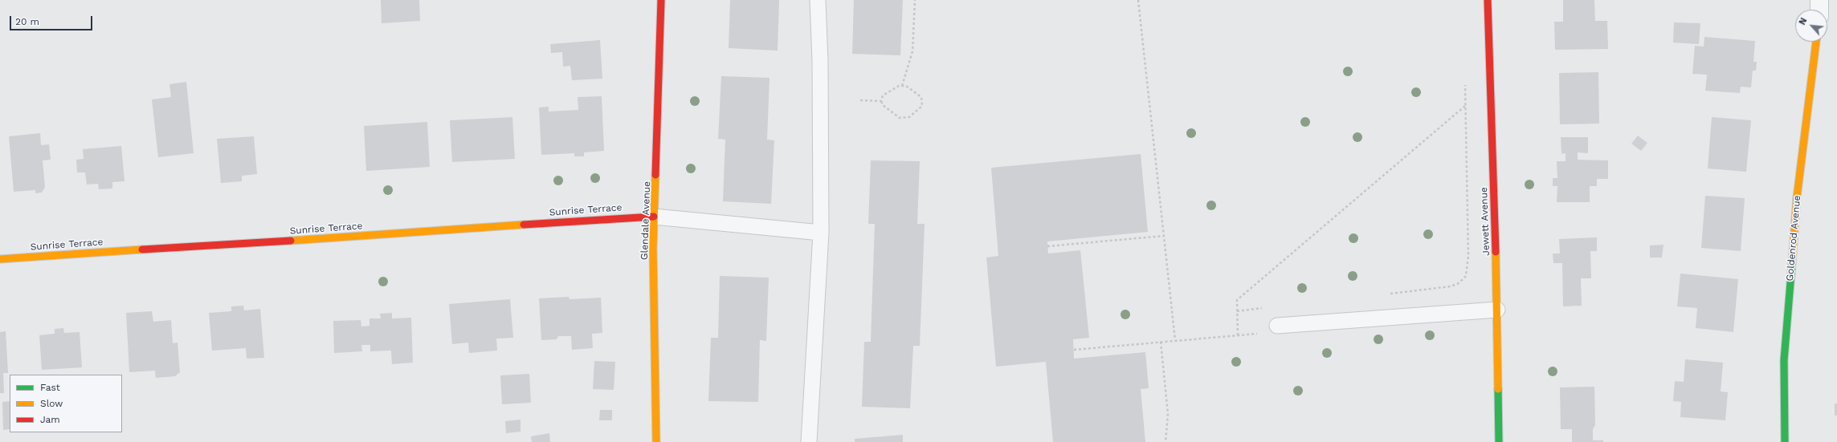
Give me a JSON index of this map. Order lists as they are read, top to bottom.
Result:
{
  "streets": {
    "street": [
      "Sunrise Terrace",
      "Glendale Avenue",
      "Jewett Avenue",
      "Goldenrod Avenue"
    ]
  },
  "crossings": [
    ["Sunrise Terrace", "Glendale Avenue"]
  ],
  "legend": ["Fast", "Slow", "Jam"],
  "scale_bar": "20 m",
  "north": "top left"
}
